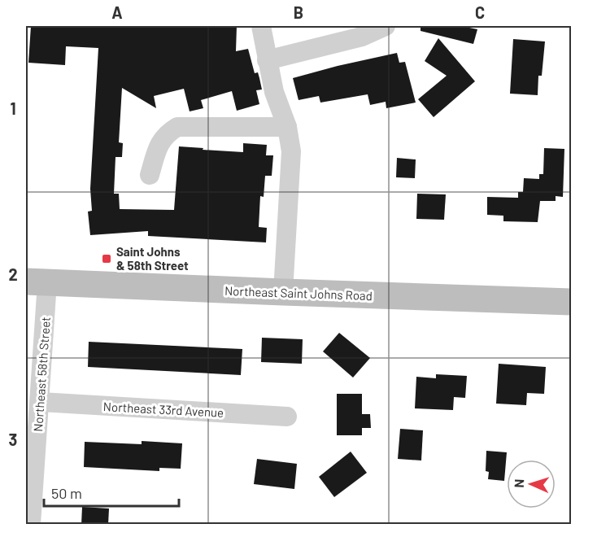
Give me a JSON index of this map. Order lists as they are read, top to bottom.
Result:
{
  "streets": {
    "main road": ["Northeast Saint Johns Road"],
    "street": ["Northeast 58th Street", "Northeast 33rd Avenue"]
  },
  "crossings": [
    ["Northeast Saint Johns Road", "Northeast 58th Street"],
    ["Northeast 58th Street", "Northeast 33rd Avenue"]
  ],
  "places": {
    "transit": ["Saint Johns & 58th Street"]
  },
  "scale_bar": "50 m",
  "north": "left",
  "grid": {
    "columns": ["A", "B", "C"],
    "rows": ["1", "2", "3"]
  }
}
